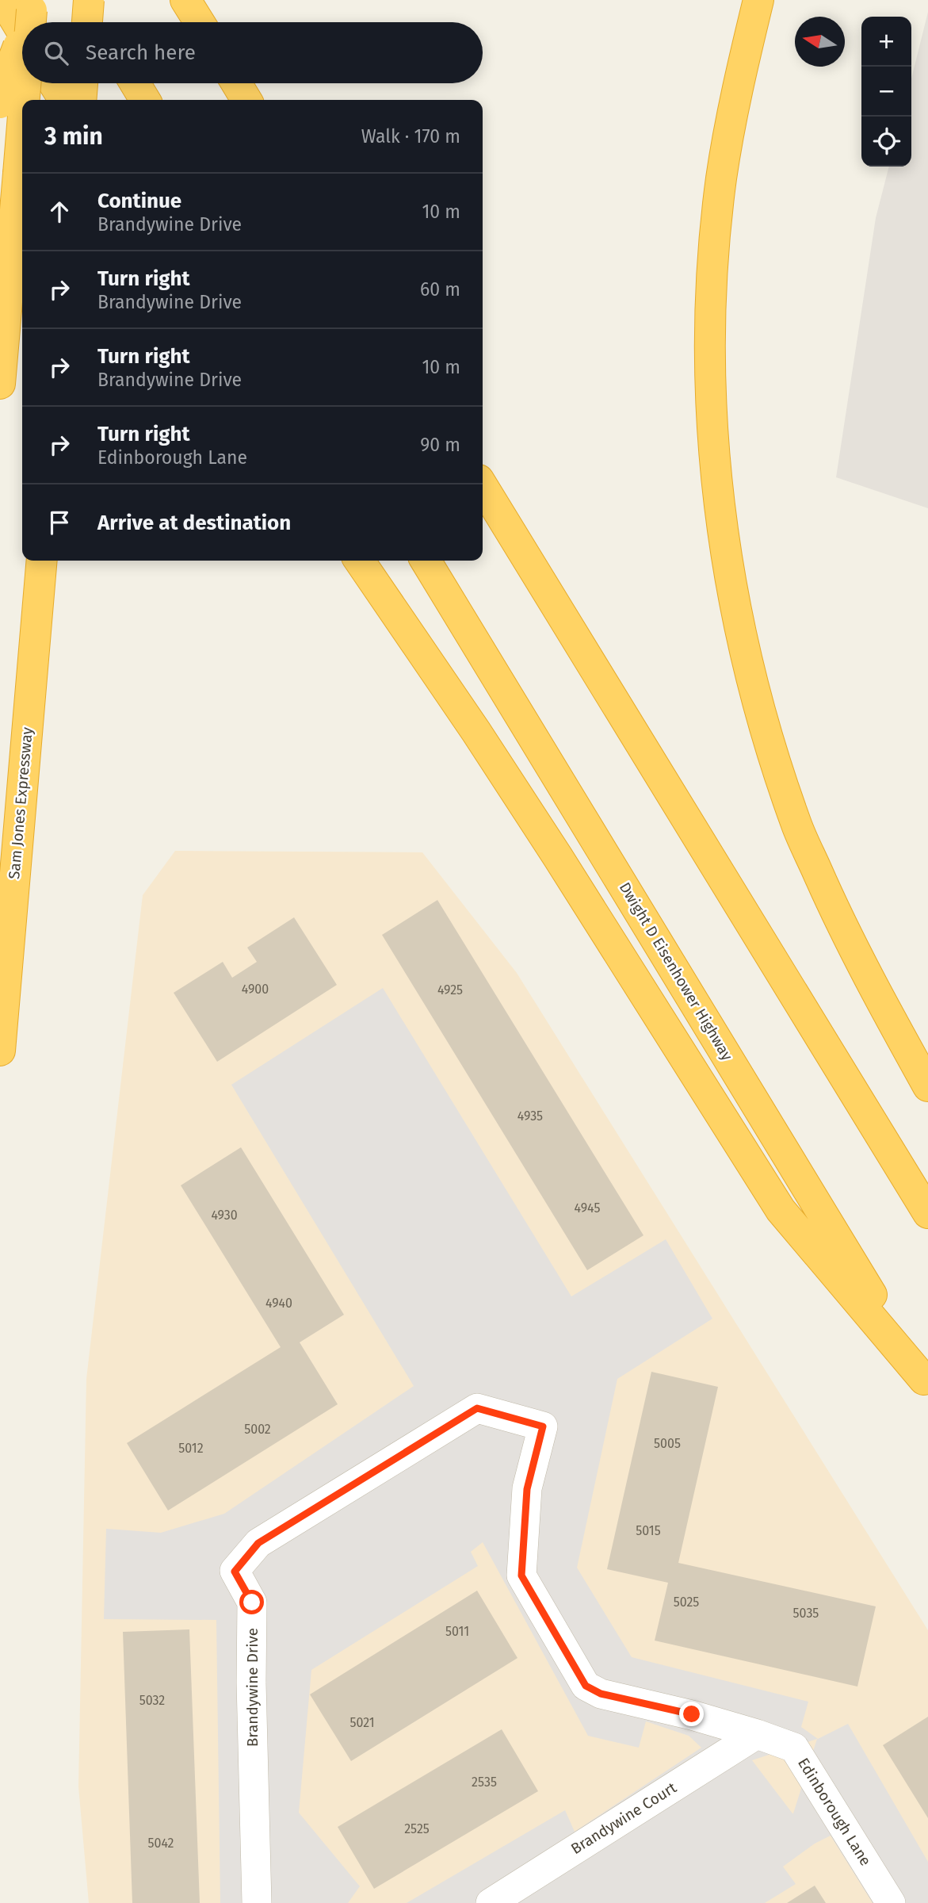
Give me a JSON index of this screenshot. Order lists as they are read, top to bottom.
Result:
{
  "streets": {
    "highway": ["Sam Jones Expressway", "Dwight D Eisenhower Highway"],
    "street": ["Brandywine Drive", "Edinborough Lane", "Brandywine Court"]
  },
  "crossings": [
    ["Brandywine Drive", "Edinborough Lane"],
    ["Edinborough Lane", "Brandywine Court"]
  ],
  "house_numbers": [
    "4900",
    "4925",
    "4935",
    "4945",
    "4930",
    "4940",
    "5002",
    "5005",
    "5012",
    "5015",
    "5025",
    "5035",
    "5011",
    "5032",
    "5021",
    "2535",
    "2525",
    "5042"
  ],
  "north": "left",
  "page": {
    "map_buttons": ["+", "−"],
    "search": "Search here",
    "heading": ["3 min", "Walk · 170 m"],
    "list": [
      ["Continue", "Brandywine Drive", "10 m"],
      ["Turn right", "Brandywine Drive", "60 m"],
      ["Turn right", "Brandywine Drive", "10 m"],
      ["Turn right", "Edinborough Lane", "90 m"],
      "Arrive at destination"
    ]
  }
}
